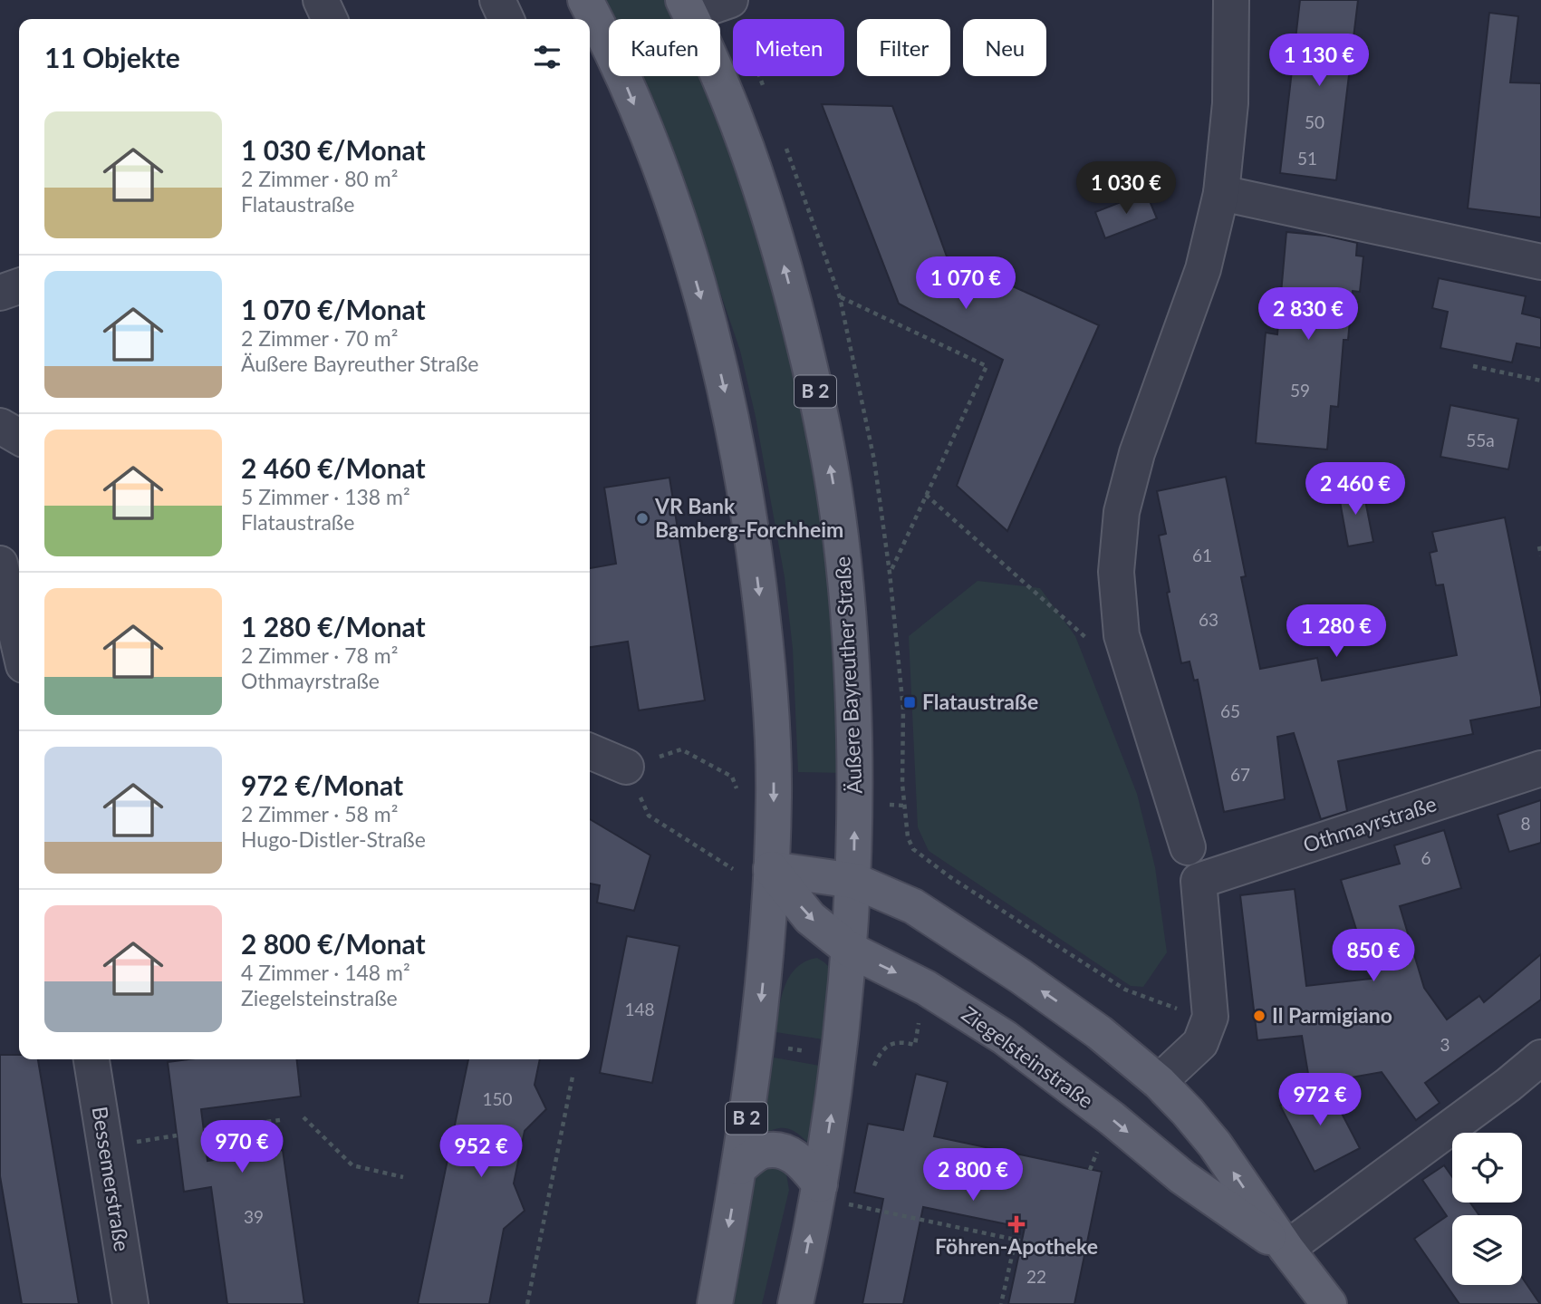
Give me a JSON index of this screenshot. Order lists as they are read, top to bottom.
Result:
{
  "streets": {
    "main road": ["B 2", "Äußere Bayreuther Straße", "Ziegelsteinstraße"],
    "street": ["Othmayrstraße", "Bessemerstraße"]
  },
  "crossings": [
    ["B 2", "Ziegelsteinstraße"],
    ["Äußere Bayreuther Straße", "Ziegelsteinstraße"]
  ],
  "places": {
    "other": ["VR Bank Bamberg-Forchheim", "Il Parmigiano"],
    "transit": ["Flataustraße"],
    "health": ["Föhren-Apotheke"]
  },
  "house_numbers": [
    "50",
    "51",
    "59",
    "55a",
    "61",
    "63",
    "65",
    "67",
    "8",
    "6",
    "148",
    "3",
    "150",
    "39",
    "22"
  ],
  "page": {
    "chip": [
      "Kaufen",
      "Mieten",
      "Filter",
      "Neu"
    ],
    "heading": "11 Objekte",
    "price": [
      "1 130 €",
      "1 030 €",
      "1 070 €",
      "2 830 €",
      "2 460 €",
      "1 280 €",
      "850 €",
      "972 €",
      "970 €",
      "952 €",
      "2 800 €"
    ],
    "list": [
      {
        "name": "1 030 €/Monat",
        "note": "2 Zimmer · 80 m² · Flataustraße"
      },
      {
        "name": "1 070 €/Monat",
        "note": "2 Zimmer · 70 m² · Äußere Bayreuther Straße"
      },
      {
        "name": "2 460 €/Monat",
        "note": "5 Zimmer · 138 m² · Flataustraße"
      },
      {
        "name": "1 280 €/Monat",
        "note": "2 Zimmer · 78 m² · Othmayrstraße"
      },
      {
        "name": "972 €/Monat",
        "note": "2 Zimmer · 58 m² · Hugo-Distler-Straße"
      },
      {
        "name": "2 800 €/Monat",
        "note": "4 Zimmer · 148 m² · Ziegelsteinstraße"
      }
    ]
  }
}
